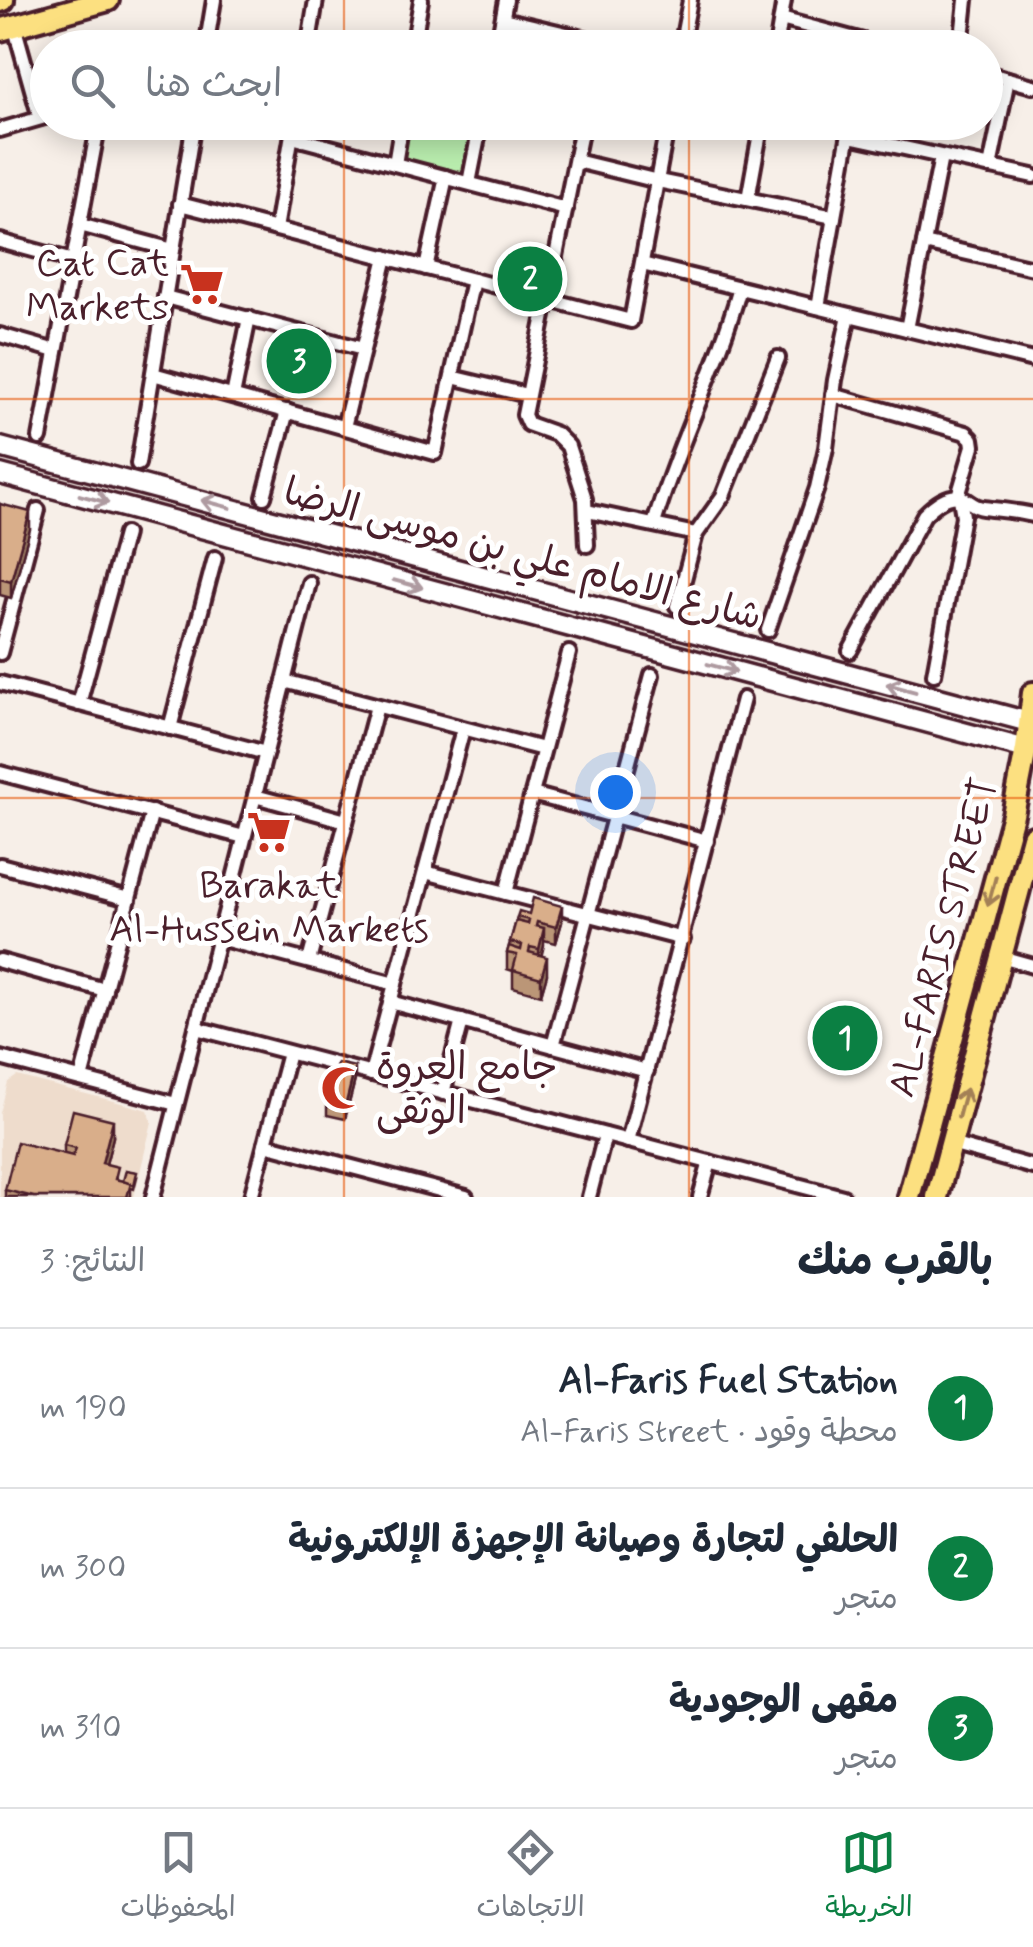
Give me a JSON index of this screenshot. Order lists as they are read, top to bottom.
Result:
{
  "streets": {
    "main road": ["شارع الامام علي بن موسى الرضا", "AL-FARIS STREET"]
  },
  "crossings": [
    ["شارع الامام علي بن موسى الرضا", "AL-FARIS STREET"]
  ],
  "places": {
    "supermarket": ["Cat Cat Markets", "Barakat Al-Hussein Markets"],
    "mosque": ["جامع العروة الوثقى"]
  },
  "page": {
    "search": "ابحث هنا",
    "pins": ["2", "3", "1"],
    "heading": ["بالقرب منك", "النتائج: 3"],
    "list": [
      {
        "mark": "1",
        "name": "Al-Faris Fuel Station",
        "note": "محطة وقود · Al-Faris Street",
        "value": "190 m"
      },
      {
        "mark": "2",
        "name": "الحلفي لتجارة وصيانة الإجهزة الإلكترونية",
        "note": "متجر",
        "value": "300 m"
      },
      {
        "mark": "3",
        "name": "مقهى الوجودية",
        "note": "متجر",
        "value": "310 m"
      }
    ],
    "nav": ["الخريطة", "الاتجاهات", "المحفوظات"]
  }
}
